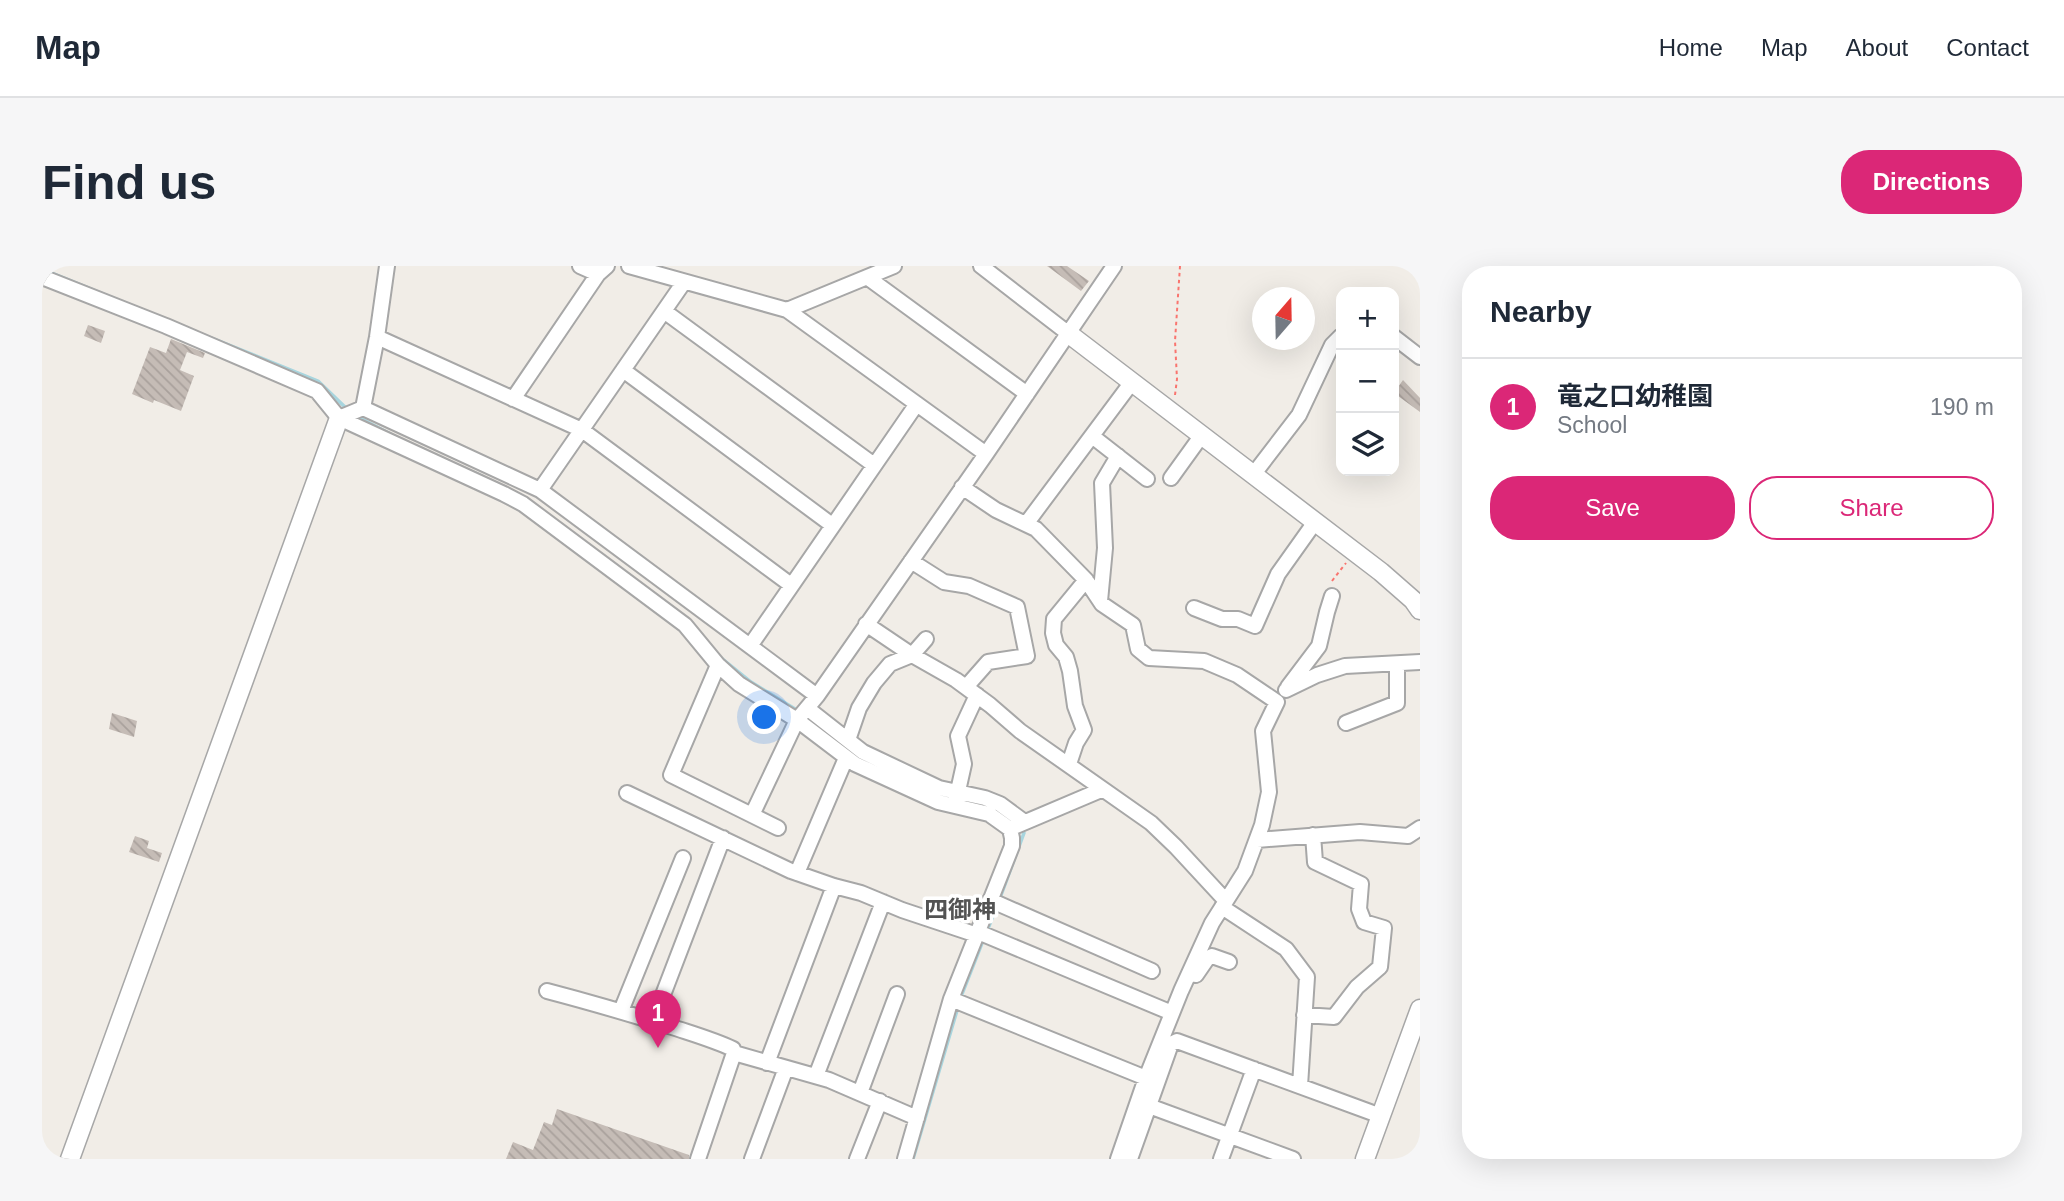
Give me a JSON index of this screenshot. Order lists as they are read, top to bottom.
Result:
{
  "districts": ["四御神"],
  "north": "top",
  "page": {
    "header": "Map",
    "nav": [
      "Home",
      "Map",
      "About",
      "Contact"
    ],
    "buttons": [
      "Directions",
      ["Save", "Share"]
    ],
    "title": "Find us",
    "heading": "Nearby",
    "map_buttons": ["+", "−"],
    "list": [
      {
        "mark": "1",
        "name": "竜之口幼稚園",
        "note": "School",
        "value": "190 m"
      }
    ],
    "pins": "1"
  }
}
